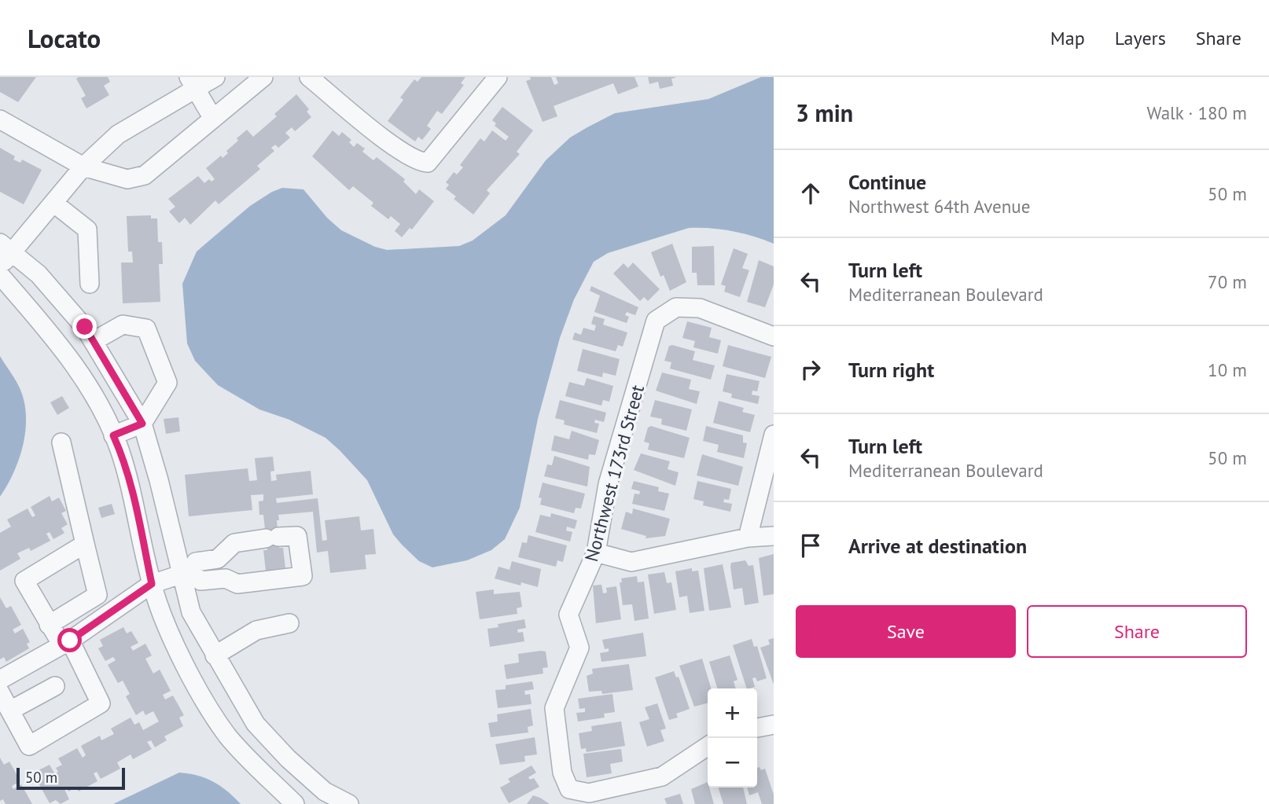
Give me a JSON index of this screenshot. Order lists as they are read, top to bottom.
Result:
{
  "streets": {
    "street": ["Northwest 173rd Street"]
  },
  "scale_bar": "50 m",
  "page": {
    "header": "Locato",
    "nav": ["Map", "Layers", "Share"],
    "heading": ["3 min", "Walk · 180 m"],
    "list": [
      ["Continue", "Northwest 64th Avenue", "50 m"],
      ["Turn left", "Mediterranean Boulevard", "70 m"],
      ["Turn right", "10 m"],
      ["Turn left", "Mediterranean Boulevard", "50 m"],
      "Arrive at destination"
    ],
    "buttons": ["Save", "Share"],
    "map_buttons": ["+", "−"],
    "scale": "50 m"
  }
}
